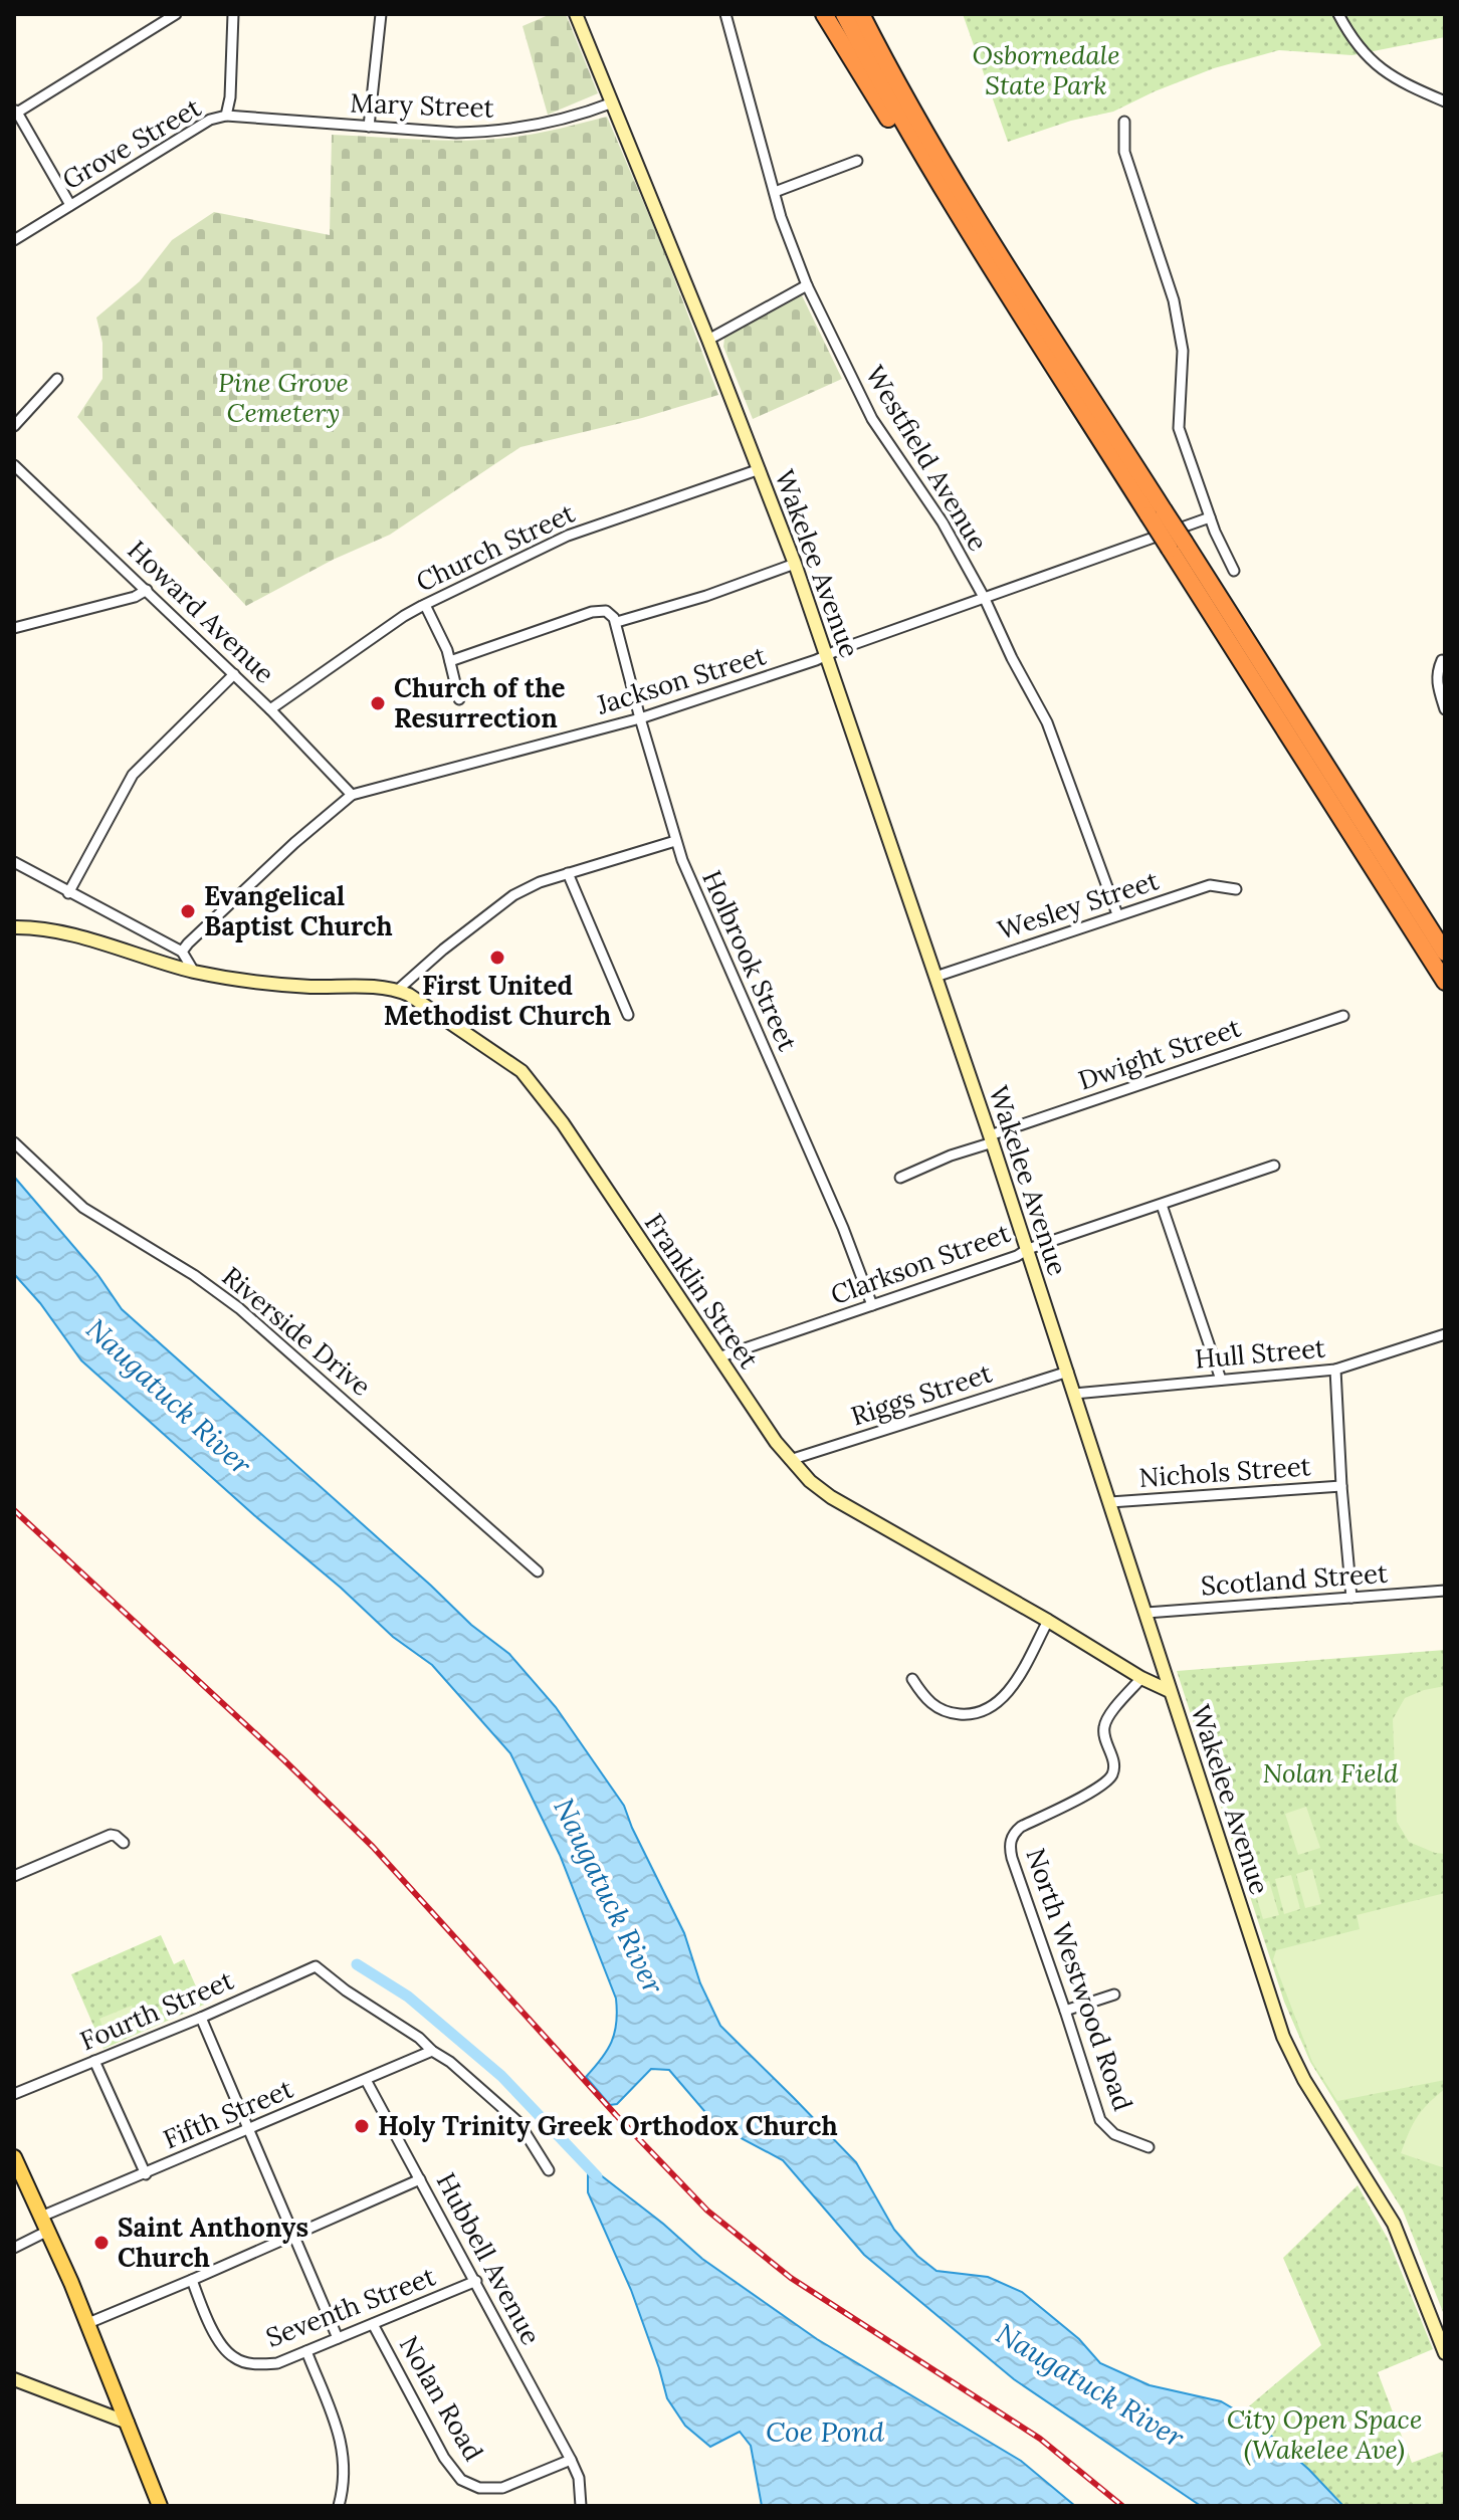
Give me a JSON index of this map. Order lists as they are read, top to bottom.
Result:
{
  "streets": {
    "main road": ["Wakelee Avenue", "Franklin Street"],
    "street": [
      "Mary Street",
      "Grove Street",
      "Westfield Avenue",
      "Church Street",
      "Howard Avenue",
      "Jackson Street",
      "Wesley Street",
      "Holbrook Street",
      "Dwight Street",
      "Clarkson Street",
      "Riverside Drive",
      "Hull Street",
      "Riggs Street",
      "Nichols Street",
      "Scotland Street",
      "North Westwood Road",
      "Fourth Street",
      "Fifth Street",
      "Hubbell Avenue",
      "Seventh Street",
      "Nolan Road"
    ]
  },
  "crossings": [
    ["Mary Street", "Grove Street"],
    ["Mary Street", "Wakelee Avenue"],
    ["Westfield Avenue", "Jackson Street"],
    ["Westfield Avenue", "Wesley Street"],
    ["Church Street", "Wakelee Avenue"],
    ["Church Street", "Howard Avenue"],
    ["Wakelee Avenue", "Jackson Street"],
    ["Wakelee Avenue", "Wesley Street"],
    ["Wakelee Avenue", "Dwight Street"],
    ["Wakelee Avenue", "Clarkson Street"],
    ["Wakelee Avenue", "Franklin Street"],
    ["Wakelee Avenue", "Hull Street"],
    ["Wakelee Avenue", "Riggs Street"],
    ["Wakelee Avenue", "Nichols Street"],
    ["Wakelee Avenue", "Scotland Street"],
    ["Howard Avenue", "Jackson Street"],
    ["Jackson Street", "Holbrook Street"],
    ["Holbrook Street", "Clarkson Street"],
    ["Clarkson Street", "Franklin Street"],
    ["Franklin Street", "Riggs Street"],
    ["Franklin Street", "North Westwood Road"],
    ["Fourth Street", "Fifth Street"],
    ["Fifth Street", "Hubbell Avenue"],
    ["Hubbell Avenue", "Seventh Street"],
    ["Hubbell Avenue", "Nolan Road"],
    ["Seventh Street", "Nolan Road"]
  ],
  "water": ["Naugatuck River", "Coe Pond"],
  "parks": [
    "Osbornedale State Park",
    "Pine Grove Cemetery",
    "Nolan Field",
    "City Open Space (Wakelee Ave)"
  ],
  "places": [
    "Church of the Resurrection",
    "Evangelical Baptist Church",
    "First United Methodist Church",
    "Holy Trinity Greek Orthodox Church",
    "Saint Anthonys Church"
  ]
}
